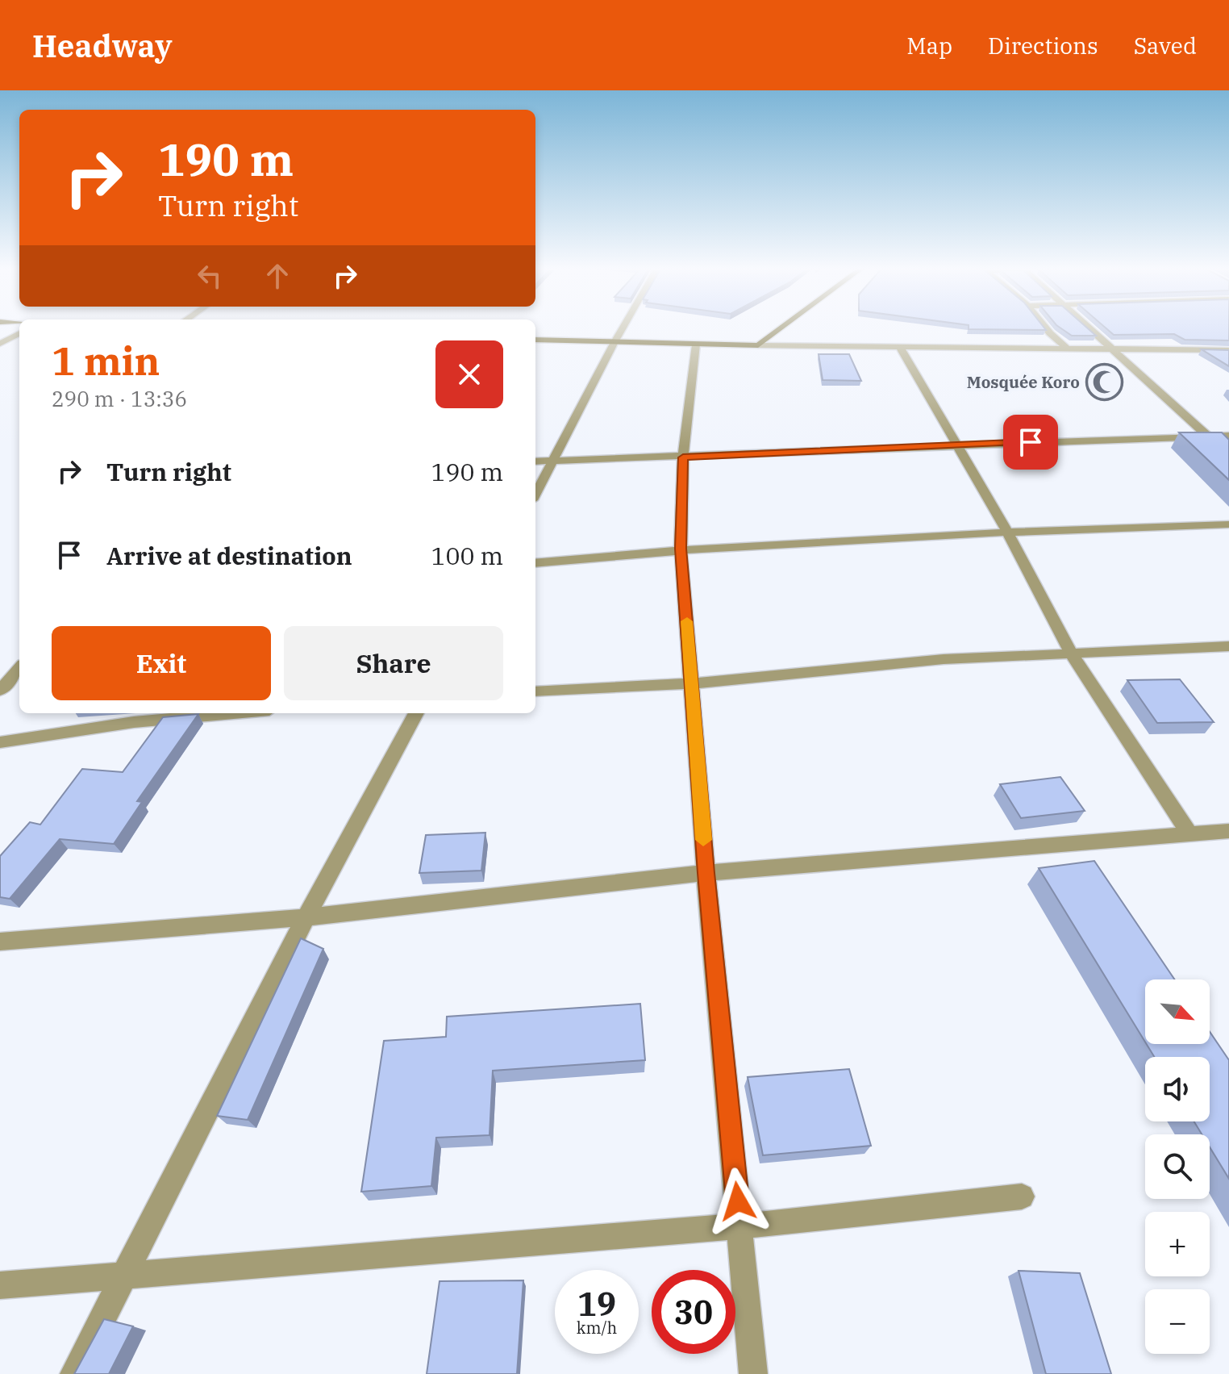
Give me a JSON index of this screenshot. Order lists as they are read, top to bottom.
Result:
{
  "places": {
    "mosque": ["Mosquée Koro"]
  },
  "north": "bottom right",
  "page": {
    "header": "Headway",
    "nav": ["Map", "Directions", "Saved"],
    "turn": ["190 m", "Turn right"],
    "heading": ["1 min", "290 m · 13:36"],
    "list": [
      {
        "name": "Turn right",
        "value": "190 m"
      },
      {
        "name": "Arrive at destination",
        "value": "100 m"
      }
    ],
    "buttons": ["Exit", "Share"],
    "map_buttons": ["+", "−"],
    "speed": "19 km/h",
    "limit": "30"
  }
}
